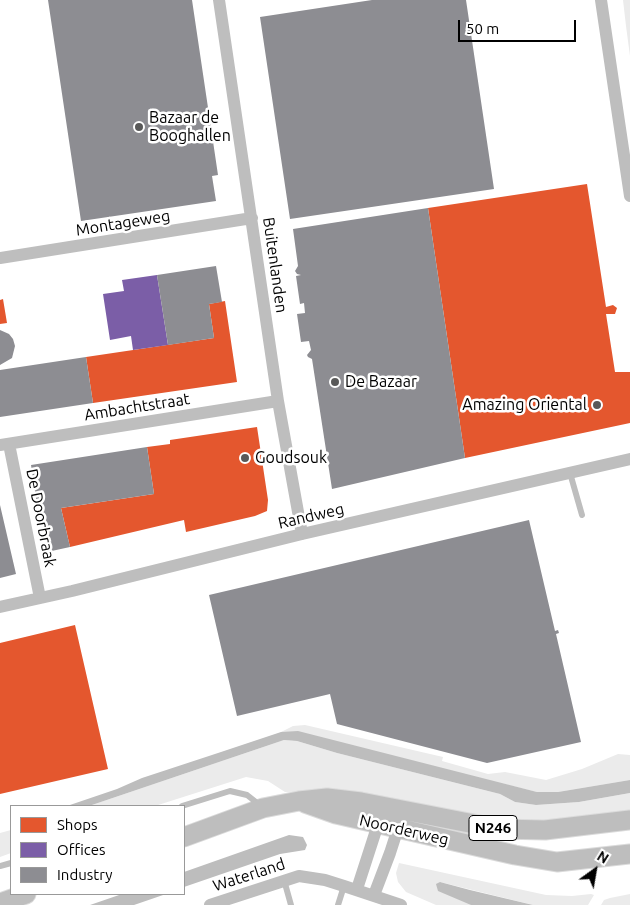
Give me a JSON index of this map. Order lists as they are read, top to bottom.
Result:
{
  "streets": {
    "main road": ["N246", "Noorderweg"],
    "street": [
      "Montageweg",
      "Buitenlanden",
      "Ambachtstraat",
      "Randweg",
      "De Doorbraak",
      "Waterland"
    ]
  },
  "crossings": [
    ["Montageweg", "Buitenlanden"],
    ["Buitenlanden", "Ambachtstraat"],
    ["Buitenlanden", "Randweg"],
    ["Ambachtstraat", "De Doorbraak"],
    ["Randweg", "De Doorbraak"]
  ],
  "places": [
    "Bazaar de Booghallen",
    "De Bazaar",
    "Amazing Oriental",
    "Goudsouk"
  ],
  "legend": ["Shops", "Offices", "Industry"],
  "scale_bar": "50 m",
  "north": "top right"
}
